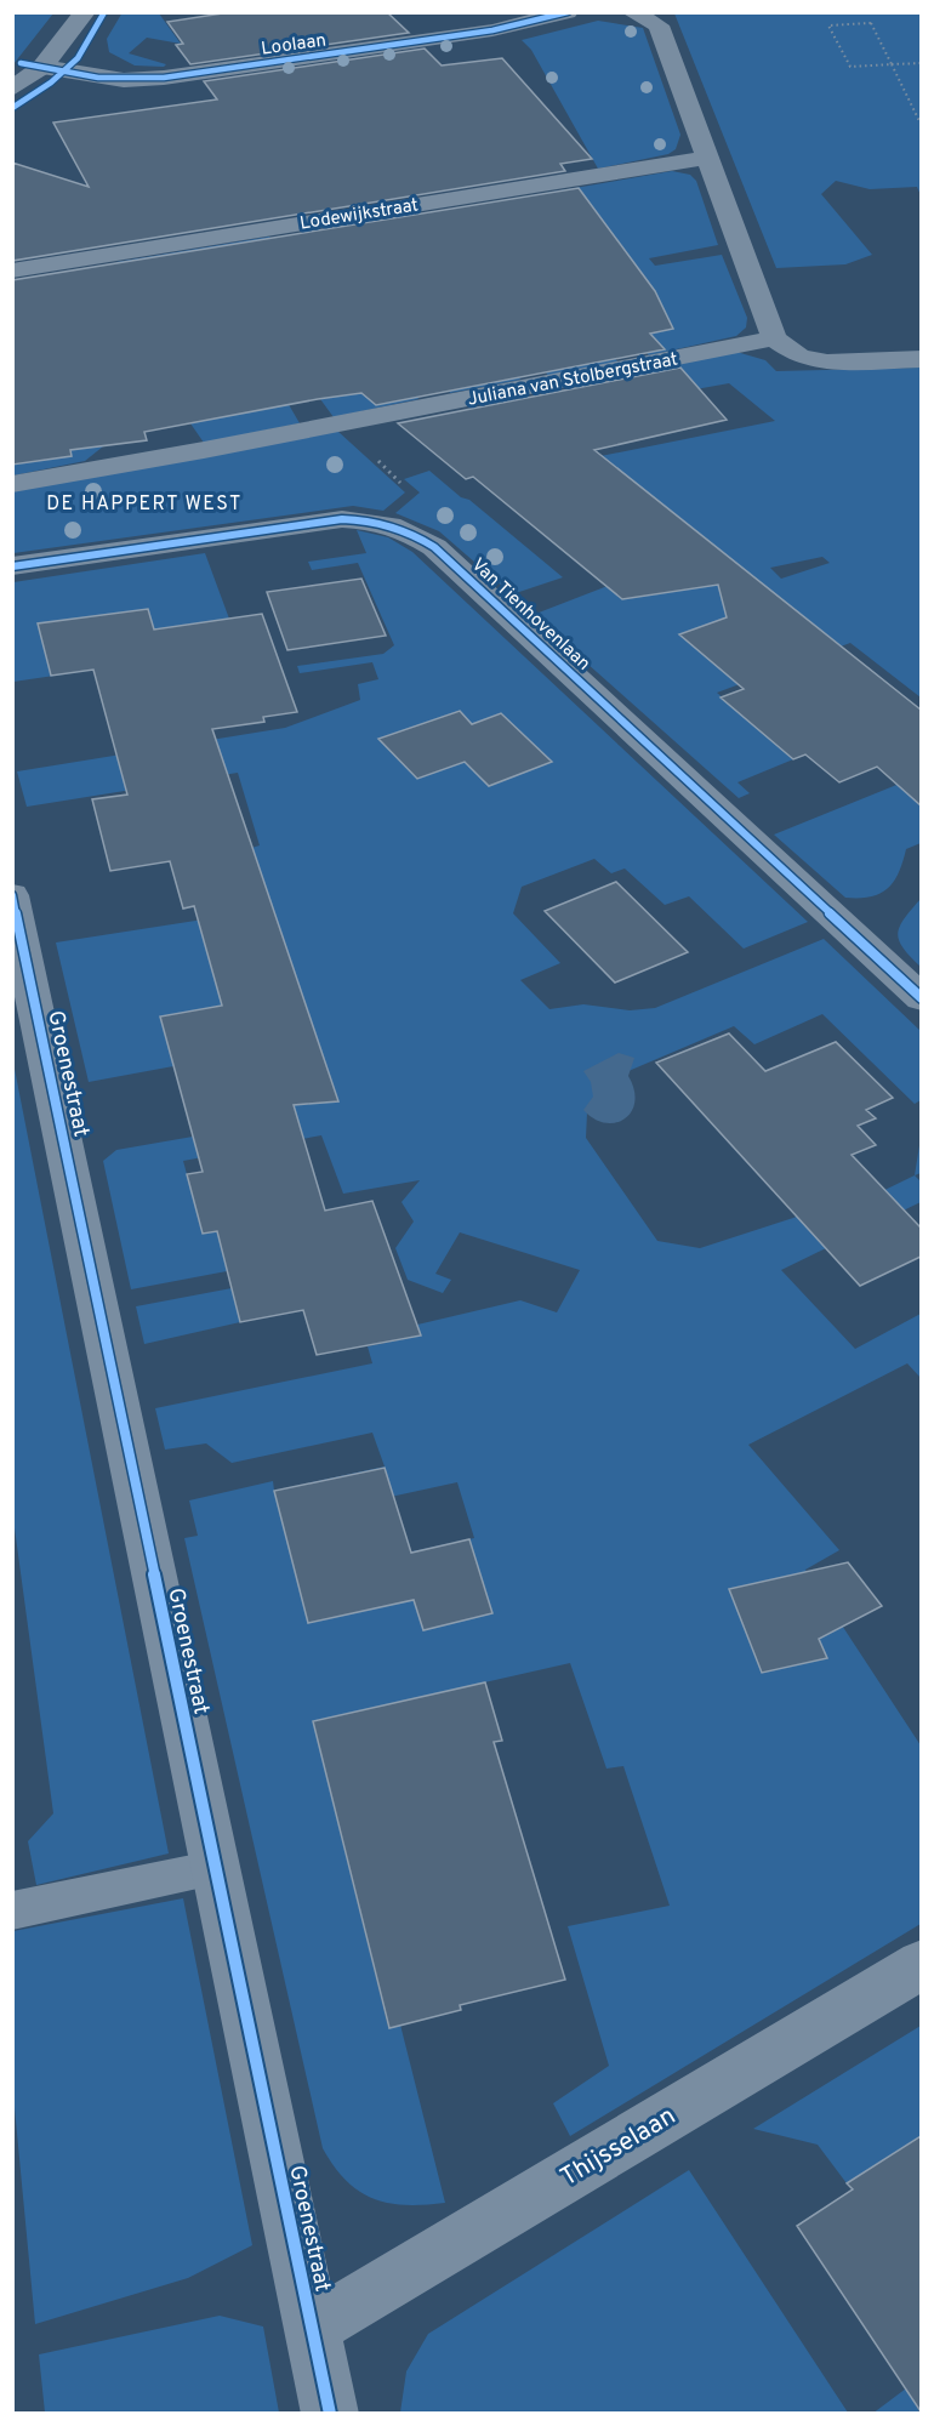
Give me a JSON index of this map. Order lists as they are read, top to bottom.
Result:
{
  "streets": {
    "street": [
      "Loolaan",
      "Lodewijkstraat",
      "Juliana van Stolbergstraat",
      "Van Tienhovenlaan",
      "Groenestraat",
      "Thijsselaan"
    ]
  },
  "crossings": [
    ["Groenestraat", "Thijsselaan"]
  ],
  "districts": ["DE HAPPERT WEST"]
}
